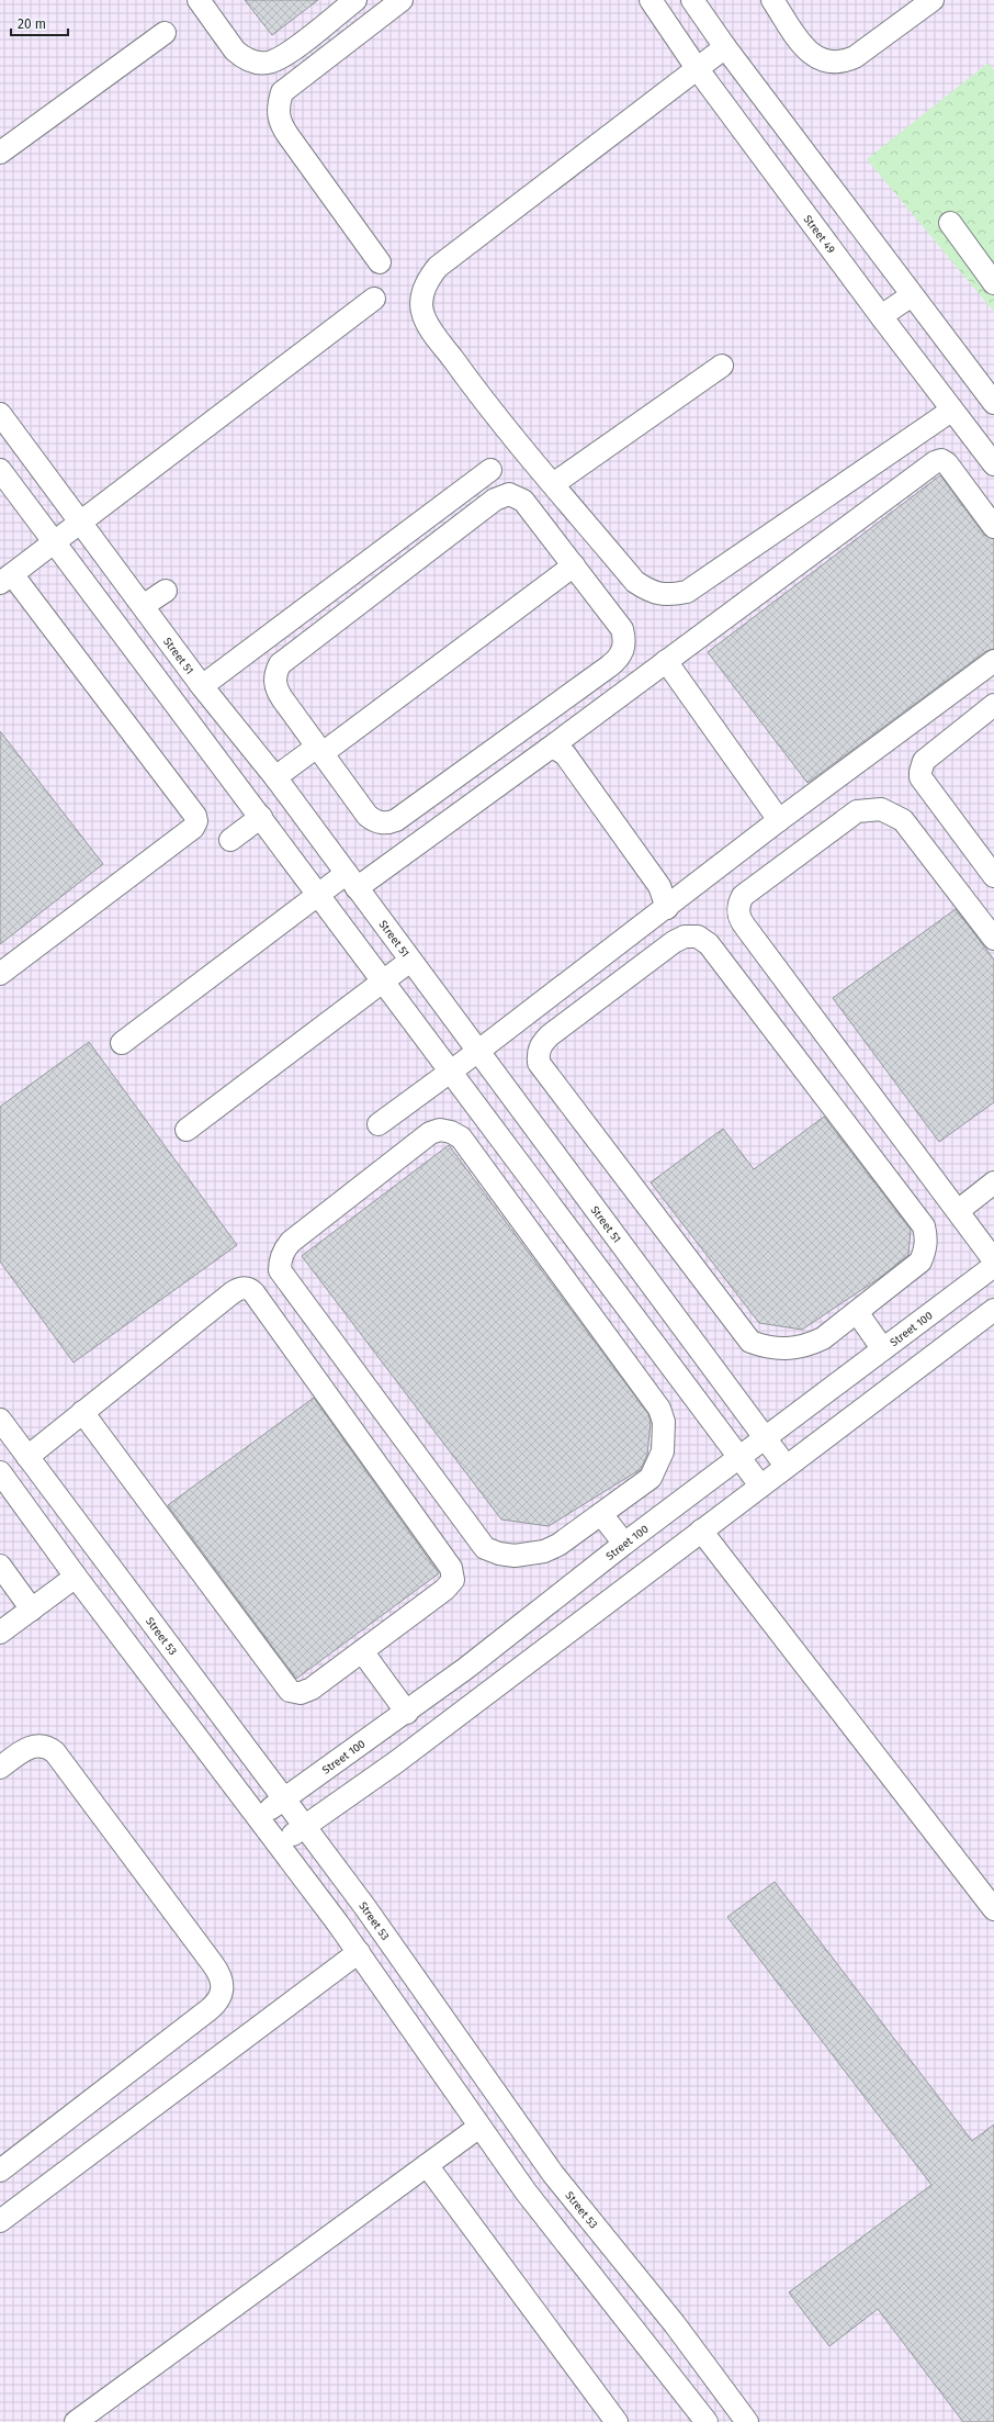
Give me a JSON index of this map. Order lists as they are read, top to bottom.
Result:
{
  "streets": {
    "lane": [
      "Street 49",
      "Street 51",
      "Street 100",
      "Street 53"
    ]
  },
  "crossings": [
    ["Street 51", "Street 100"],
    ["Street 100", "Street 53"]
  ],
  "scale_bar": "20 m"
}
